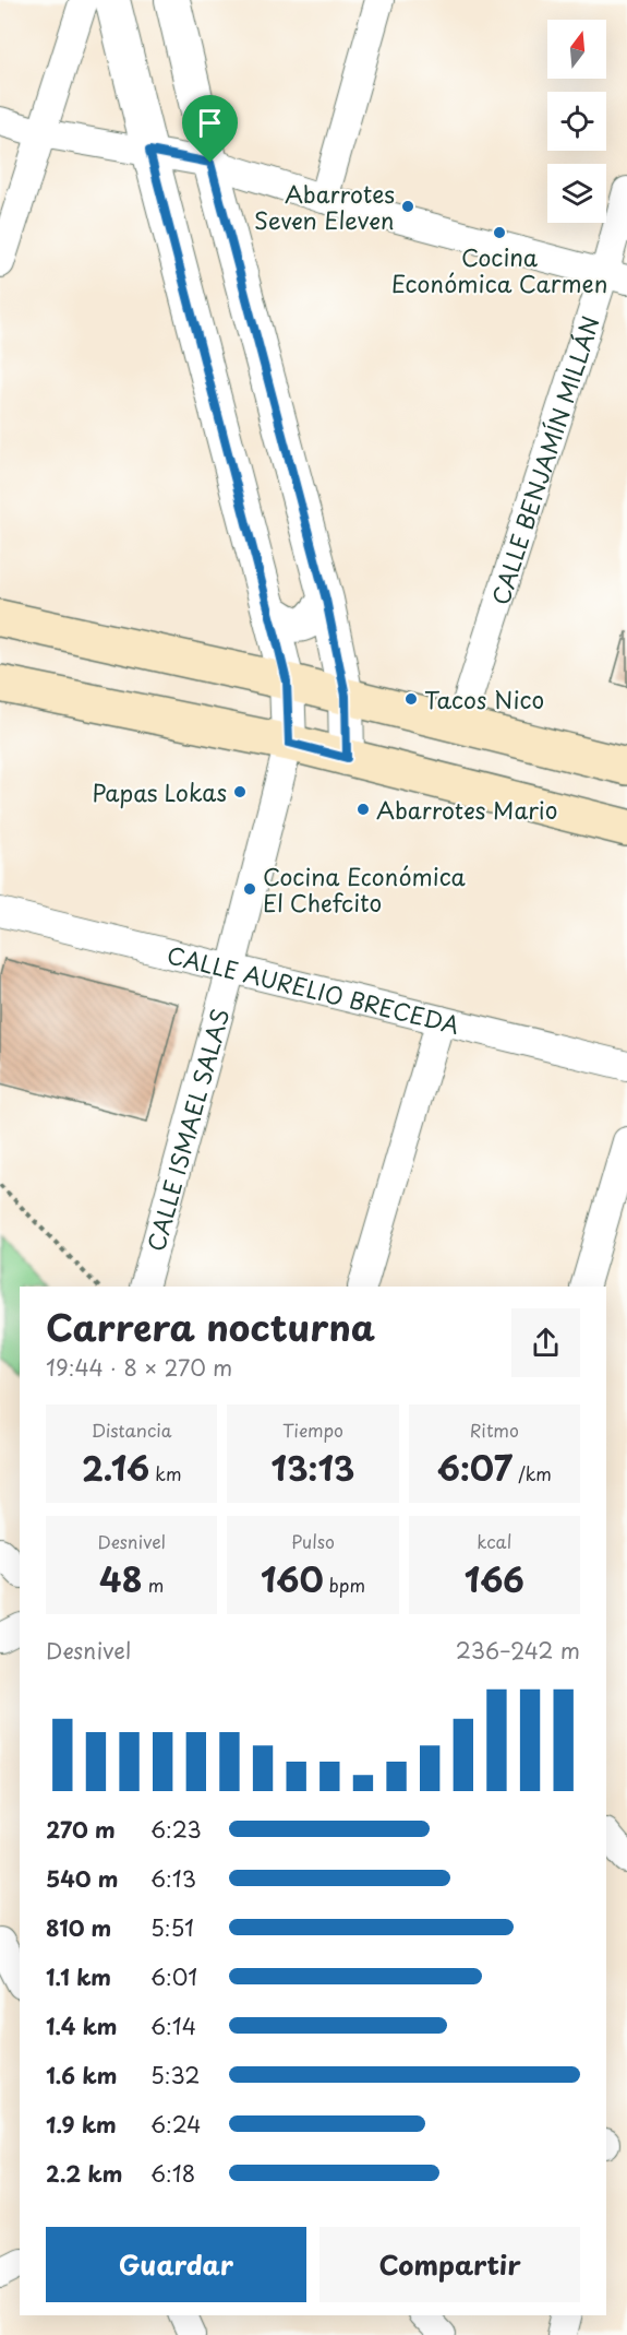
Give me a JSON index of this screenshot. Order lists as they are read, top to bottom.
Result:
{
  "streets": {
    "street": ["CALLE BENJAMÍN MILLÁN", "CALLE AURELIO BRECEDA", "CALLE ISMAEL SALAS"]
  },
  "crossings": [
    ["CALLE AURELIO BRECEDA", "CALLE ISMAEL SALAS"]
  ],
  "places": [
    "Abarrotes Seven Eleven",
    "Cocina Económica Carmen",
    "Tacos Nico",
    "Papas Lokas",
    "Abarrotes Mario",
    "Cocina Económica El Chefcito"
  ],
  "north": "top",
  "page": {
    "heading": ["Carrera nocturna", "19:44 · 8 × 270 m"],
    "stats": [
      ["Distancia", "2.16 km"],
      ["Tiempo", "13:13"],
      ["Ritmo", "6:07 /km"],
      ["Desnivel", "48 m"],
      ["Pulso", "160 bpm"],
      ["kcal", "166"]
    ],
    "chart": ["Desnivel", "236–242 m"],
    "list": [
      {
        "name": "270 m",
        "note": "6:23"
      },
      {
        "name": "540 m",
        "note": "6:13"
      },
      {
        "name": "810 m",
        "note": "5:51"
      },
      {
        "name": "1.1 km",
        "note": "6:01"
      },
      {
        "name": "1.4 km",
        "note": "6:14"
      },
      {
        "name": "1.6 km",
        "note": "5:32"
      },
      {
        "name": "1.9 km",
        "note": "6:24"
      },
      {
        "name": "2.2 km",
        "note": "6:18"
      }
    ],
    "buttons": ["Guardar", "Compartir"]
  }
}
